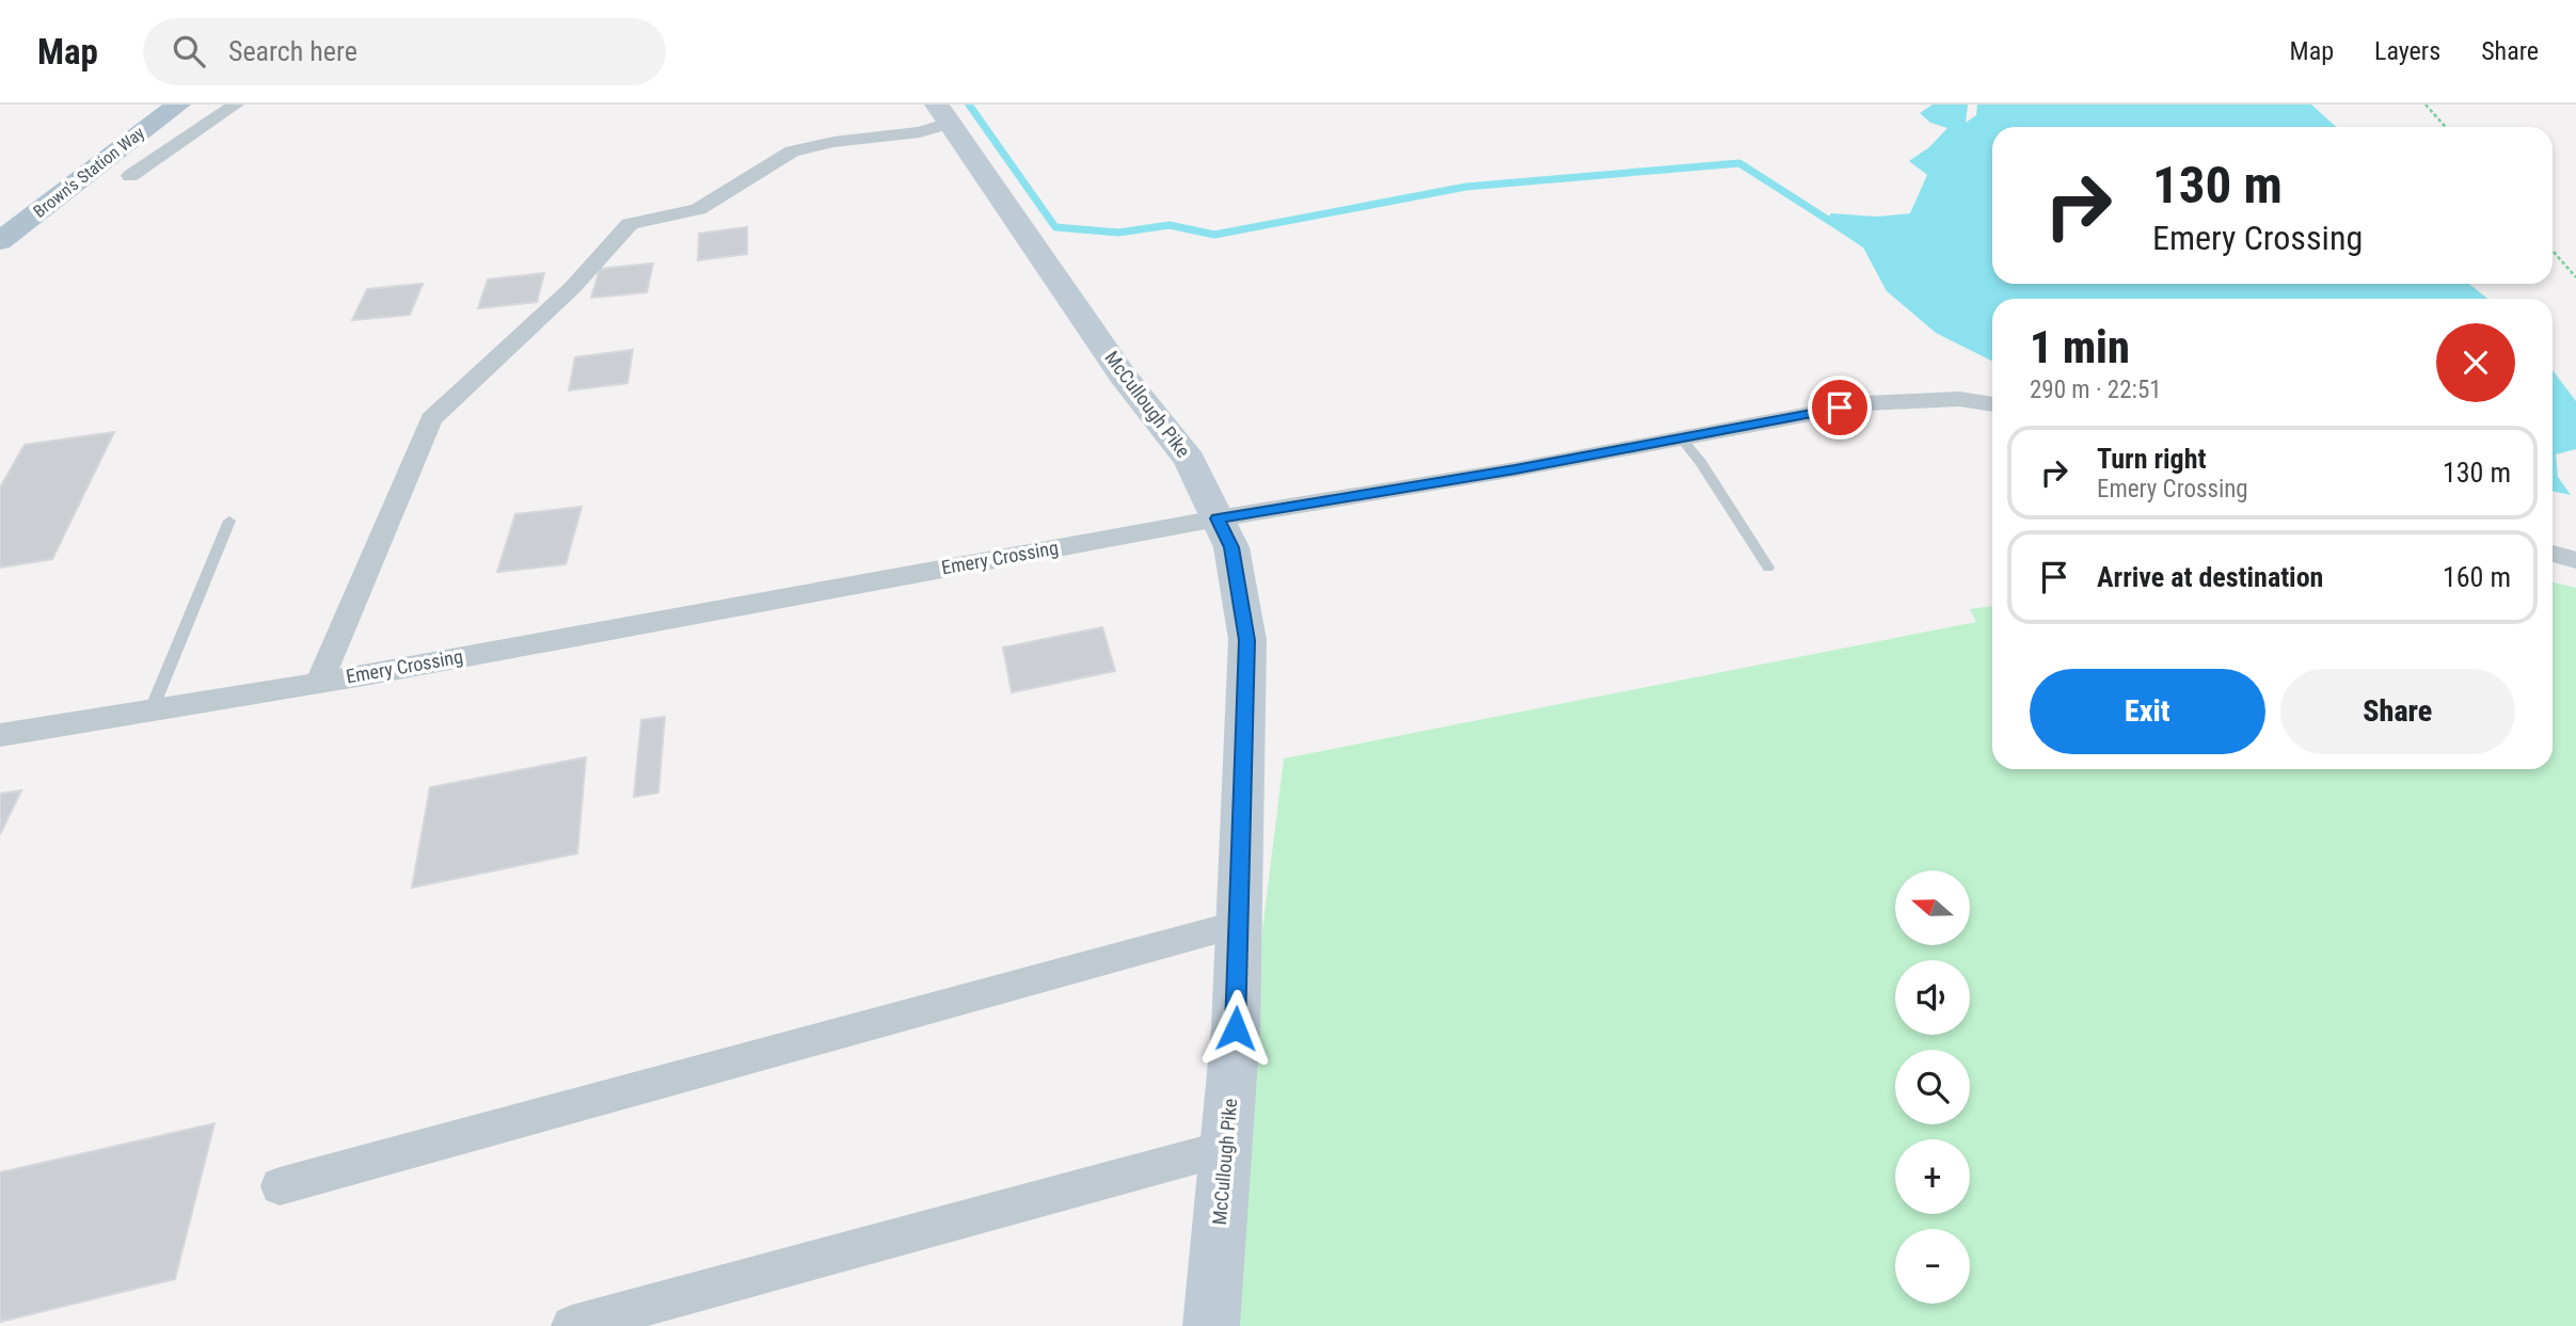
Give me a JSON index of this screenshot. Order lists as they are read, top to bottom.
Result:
{
  "streets": {
    "main road": ["Brown's Station Way"],
    "street": ["McCullough Pike", "Emery Crossing"]
  },
  "crossings": [
    ["McCullough Pike", "Emery Crossing"]
  ],
  "north": "left",
  "page": {
    "header": "Map",
    "search": "Search here",
    "nav": ["Map", "Layers", "Share"],
    "turn": ["130 m", "Emery Crossing"],
    "heading": ["1 min", "290 m · 22:51"],
    "list": [
      {
        "name": "Turn right",
        "note": "Emery Crossing",
        "value": "130 m"
      },
      {
        "name": "Arrive at destination",
        "value": "160 m"
      }
    ],
    "buttons": ["Exit", "Share"],
    "map_buttons": ["+", "−"]
  }
}
